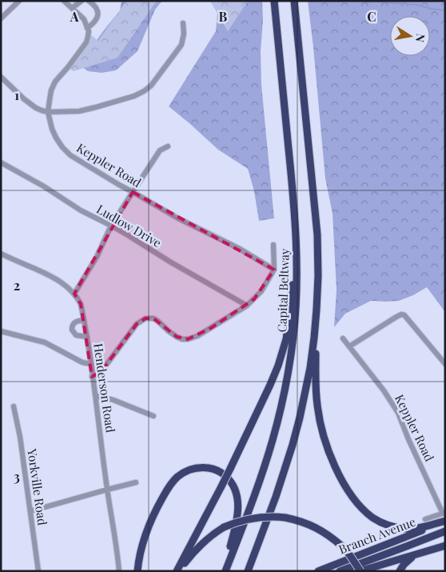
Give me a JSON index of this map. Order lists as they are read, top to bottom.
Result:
{
  "streets": {
    "highway": ["Capital Beltway", "Branch Avenue"],
    "street": [
      "Keppler Road",
      "Ludlow Drive",
      "Henderson Road",
      "Yorkville Road"
    ]
  },
  "crossings": [
    ["Keppler Road", "Branch Avenue"]
  ],
  "north": "right",
  "grid": {
    "columns": ["A", "B", "C"],
    "rows": ["1", "2", "3"]
  }
}
